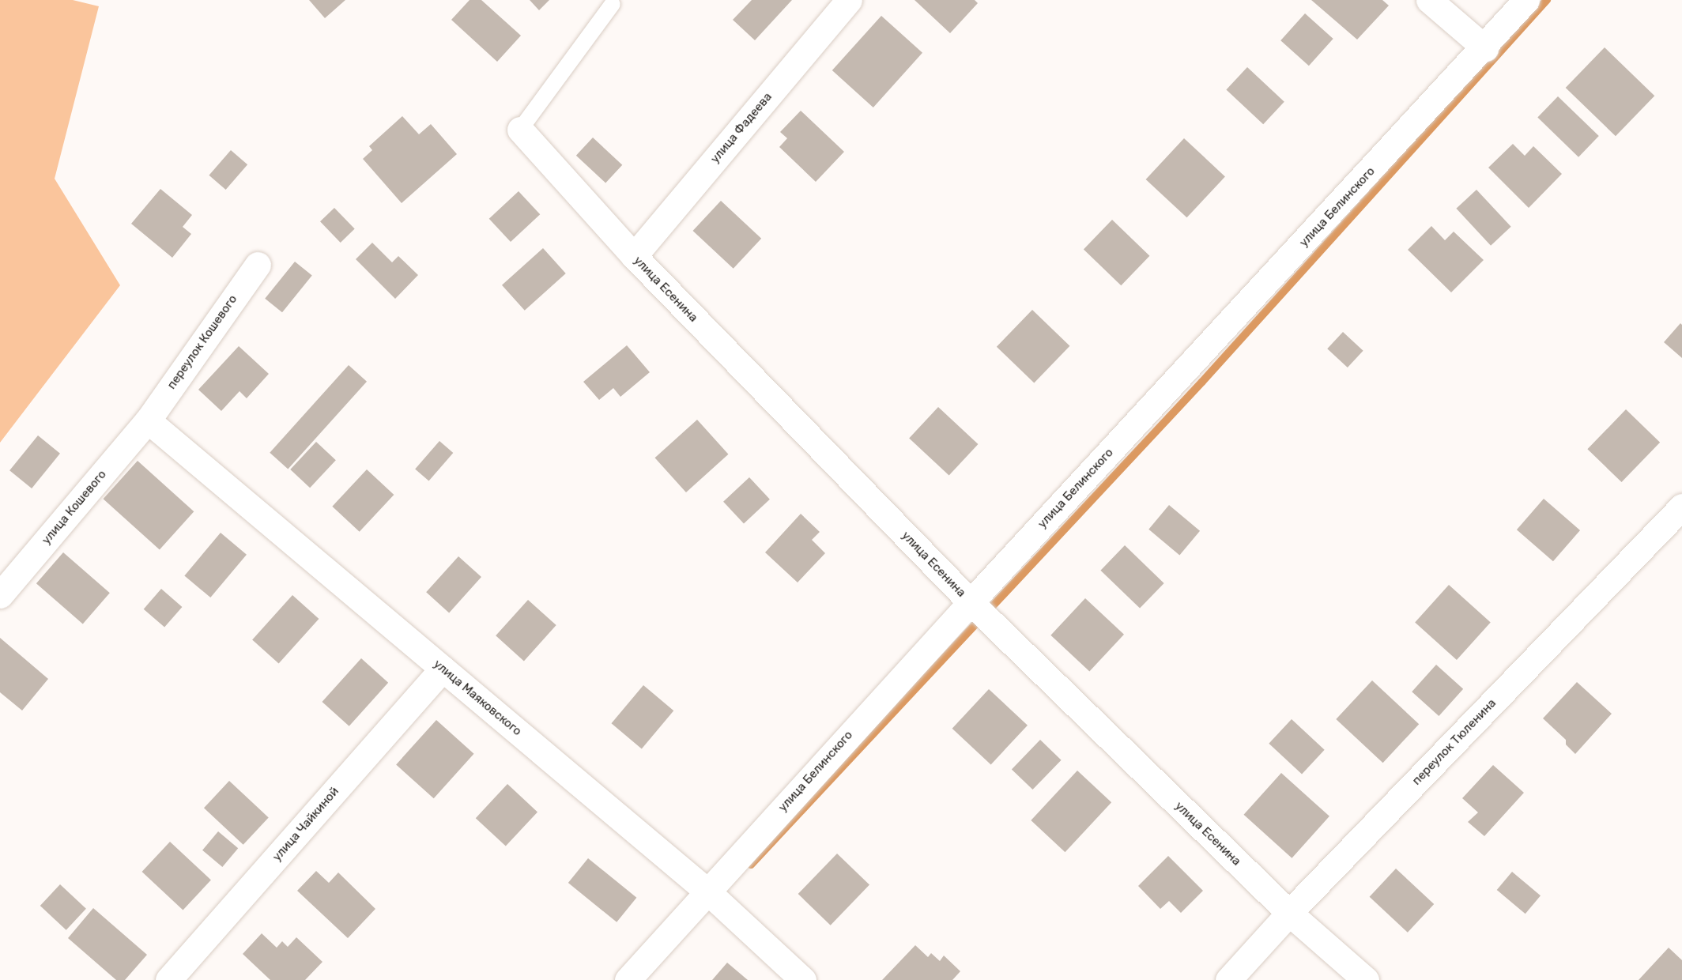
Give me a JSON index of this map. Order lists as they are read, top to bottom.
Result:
{
  "streets": {
    "street": [
      "улица Фадеева",
      "улица Белинского",
      "улица Есенина",
      "переулок Кошевого",
      "улица Кошевого",
      "улица Маяковского",
      "переулок Тюленина",
      "улица Чайкиной"
    ]
  },
  "crossings": [
    ["улица Фадеева", "улица Есенина"],
    ["улица Белинского", "улица Есенина"],
    ["улица Белинского", "улица Маяковского"],
    ["улица Есенина", "переулок Тюленина"],
    ["переулок Кошевого", "улица Кошевого"],
    ["переулок Кошевого", "улица Маяковского"],
    ["улица Кошевого", "улица Маяковского"],
    ["улица Маяковского", "улица Чайкиной"]
  ]
}
